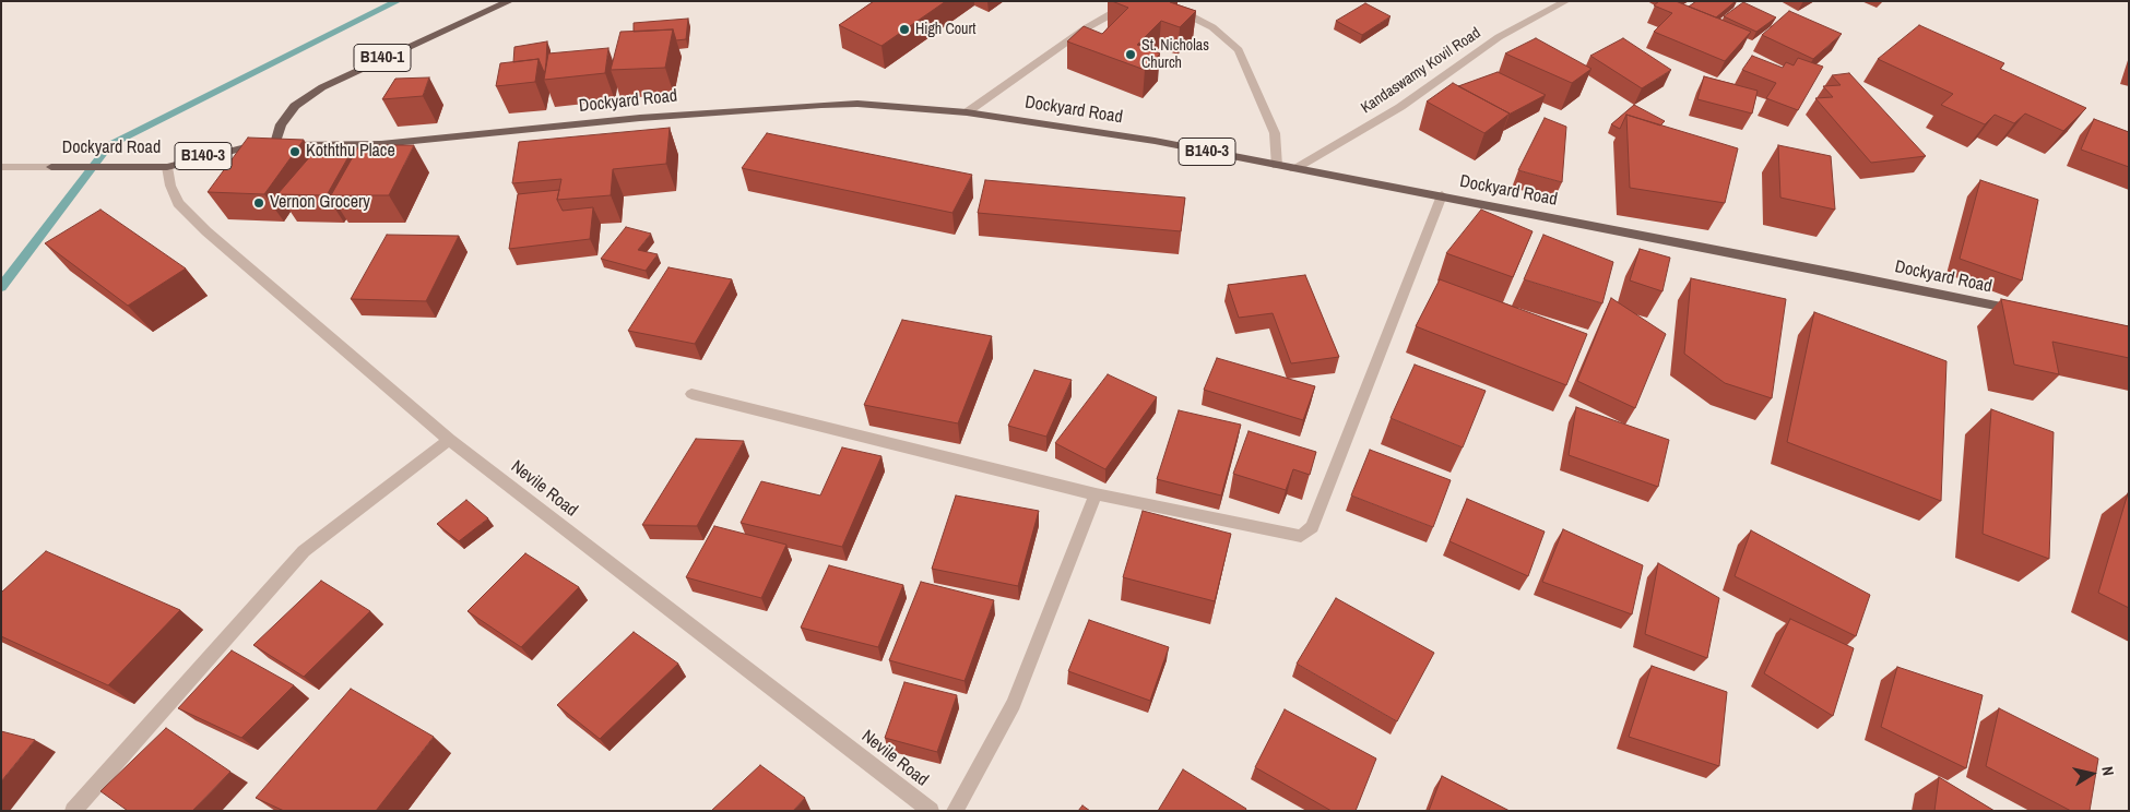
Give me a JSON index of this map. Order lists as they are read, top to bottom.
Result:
{
  "streets": {
    "main road": ["B140-1", "Dockyard Road", "B140-3"],
    "street": ["Kandaswamy Kovil Road", "Nevile Road"]
  },
  "crossings": [
    ["B140-1", "Dockyard Road"],
    ["Kandaswamy Kovil Road", "Dockyard Road"],
    ["Dockyard Road", "Nevile Road"]
  ],
  "places": [
    "High Court",
    "St. Nicholas Church",
    "Koththu Place",
    "Vernon Grocery"
  ],
  "north": "right"
}
